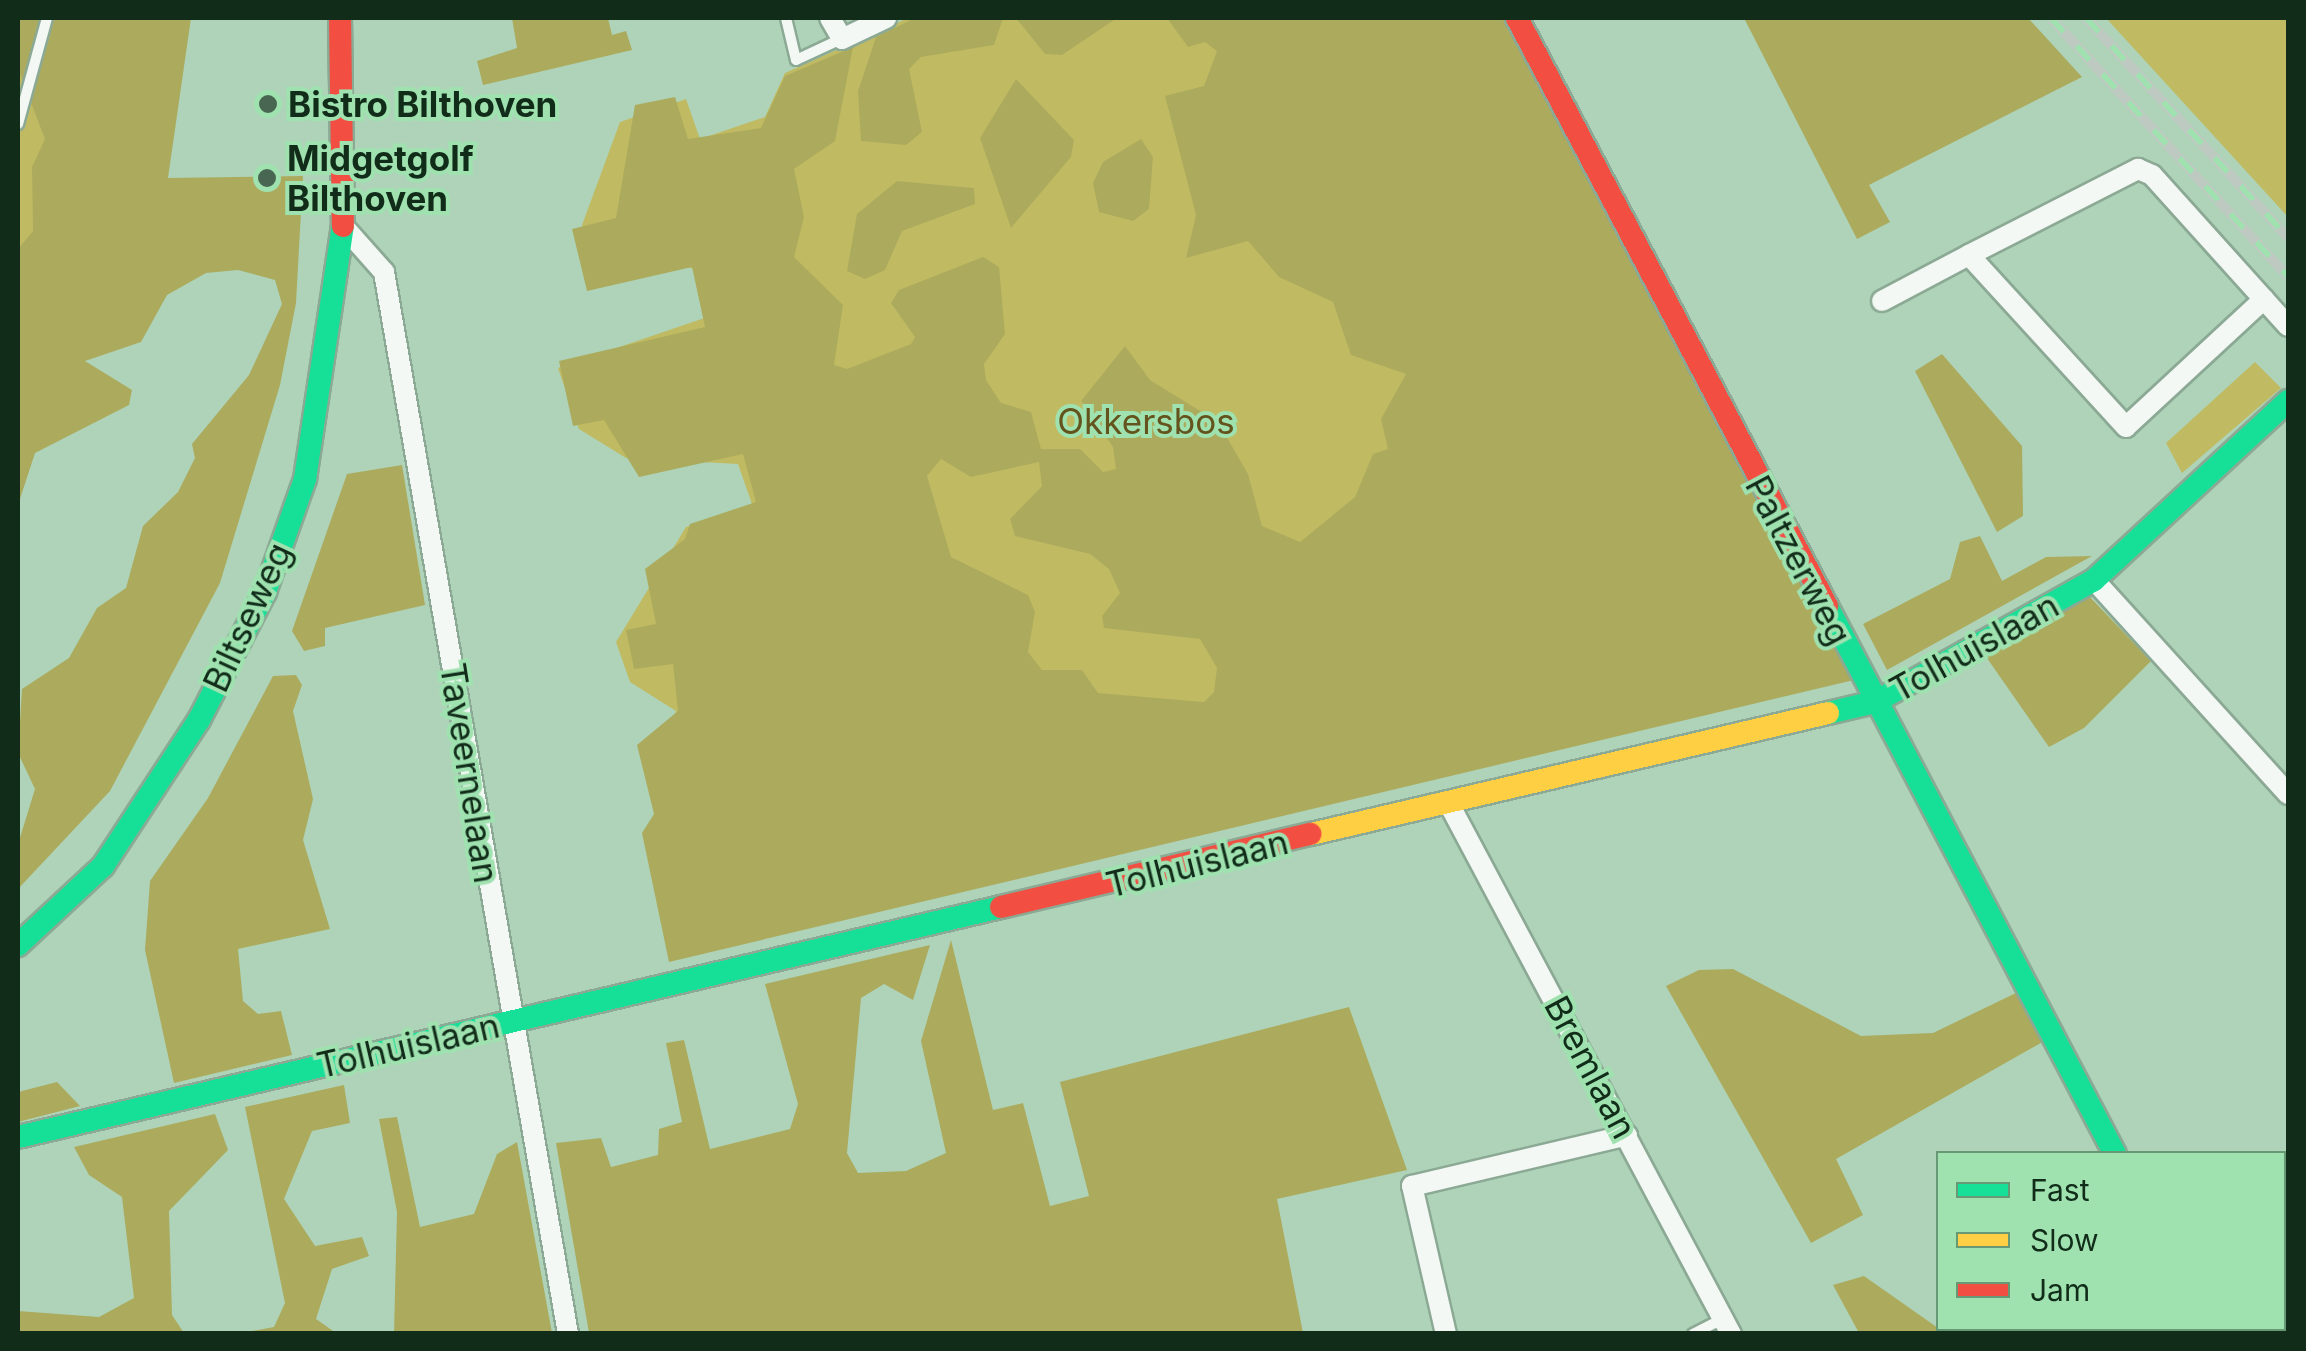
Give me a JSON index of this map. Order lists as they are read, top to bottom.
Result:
{
  "streets": {
    "street": [
      "Paltzerweg",
      "Biltseweg",
      "Tolhuislaan",
      "Taveernelaan",
      "Bremlaan"
    ]
  },
  "crossings": [
    ["Paltzerweg", "Tolhuislaan"],
    ["Biltseweg", "Taveernelaan"],
    ["Tolhuislaan", "Taveernelaan"],
    ["Tolhuislaan", "Bremlaan"]
  ],
  "parks": ["Okkersbos"],
  "places": ["Bistro Bilthoven", "Midgetgolf Bilthoven"],
  "legend": ["Fast", "Slow", "Jam"]
}
